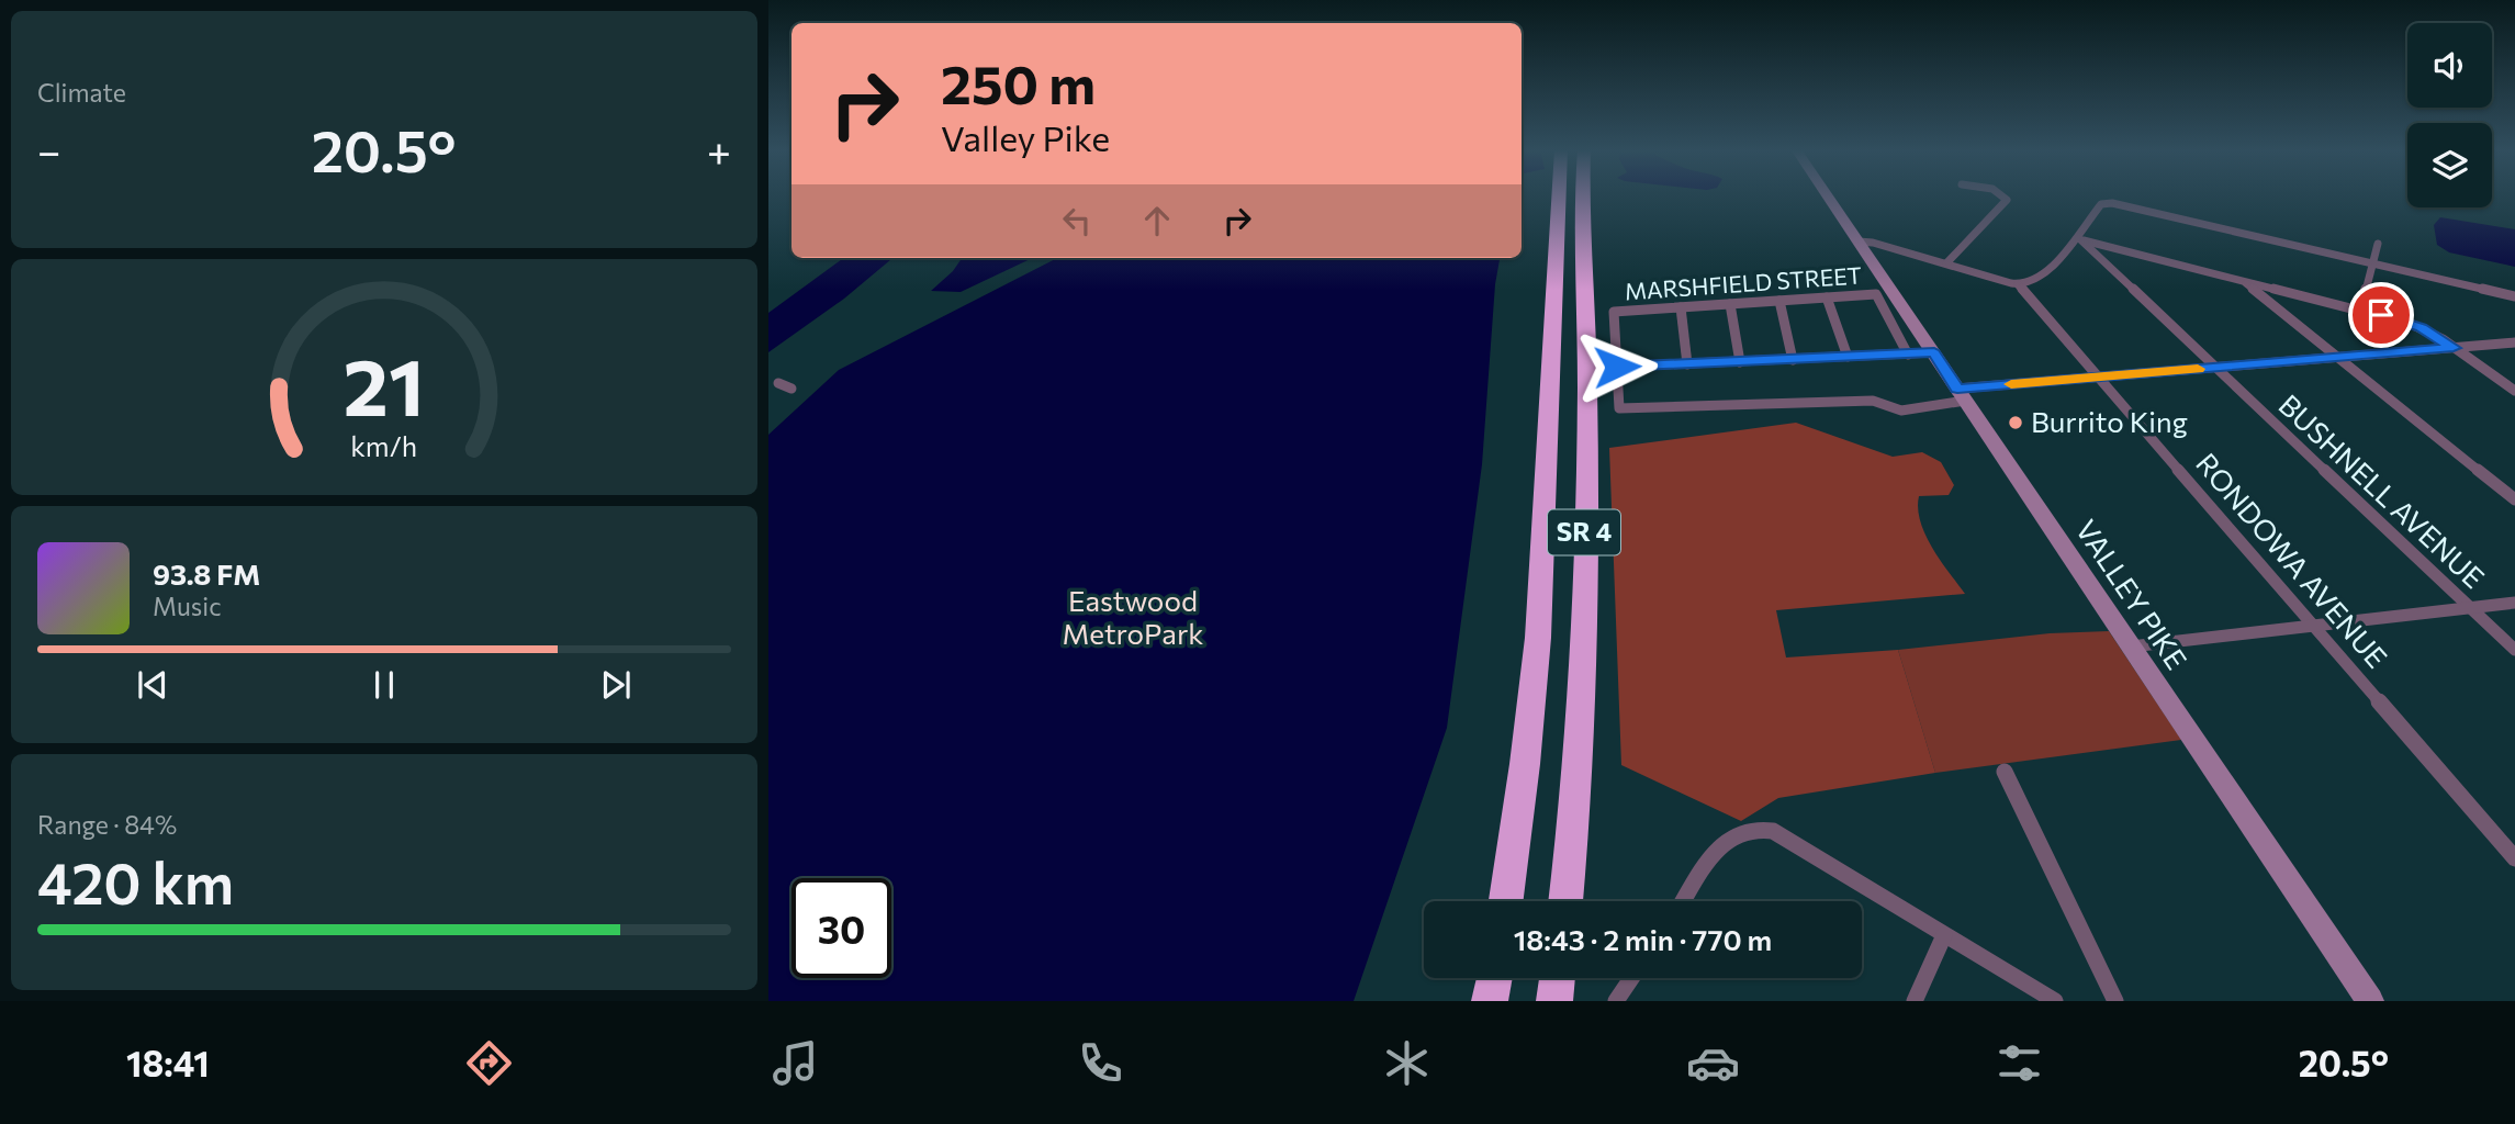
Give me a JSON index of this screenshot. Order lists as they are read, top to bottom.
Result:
{
  "streets": {
    "highway": ["SR 4"],
    "street": [
      "MARSHFIELD STREET",
      "BUSHNELL AVENUE",
      "RONDOWA AVENUE",
      "VALLEY PIKE"
    ]
  },
  "parks": ["Eastwood MetroPark"],
  "places": ["Burrito King"],
  "page": {
    "tile": [
      "Climate",
      ["Range · 84%", "420 km"]
    ],
    "turn": ["250 m", "Valley Pike"],
    "heat": ["−", "20.5°", "+"],
    "song": ["93.8 FM", "Music"],
    "limit": "30",
    "trip": "18:43 · 2 min · 770 m",
    "tabs": ["18:41", "20.5°"],
    "gauge": ["21", "km/h"]
  }
}
